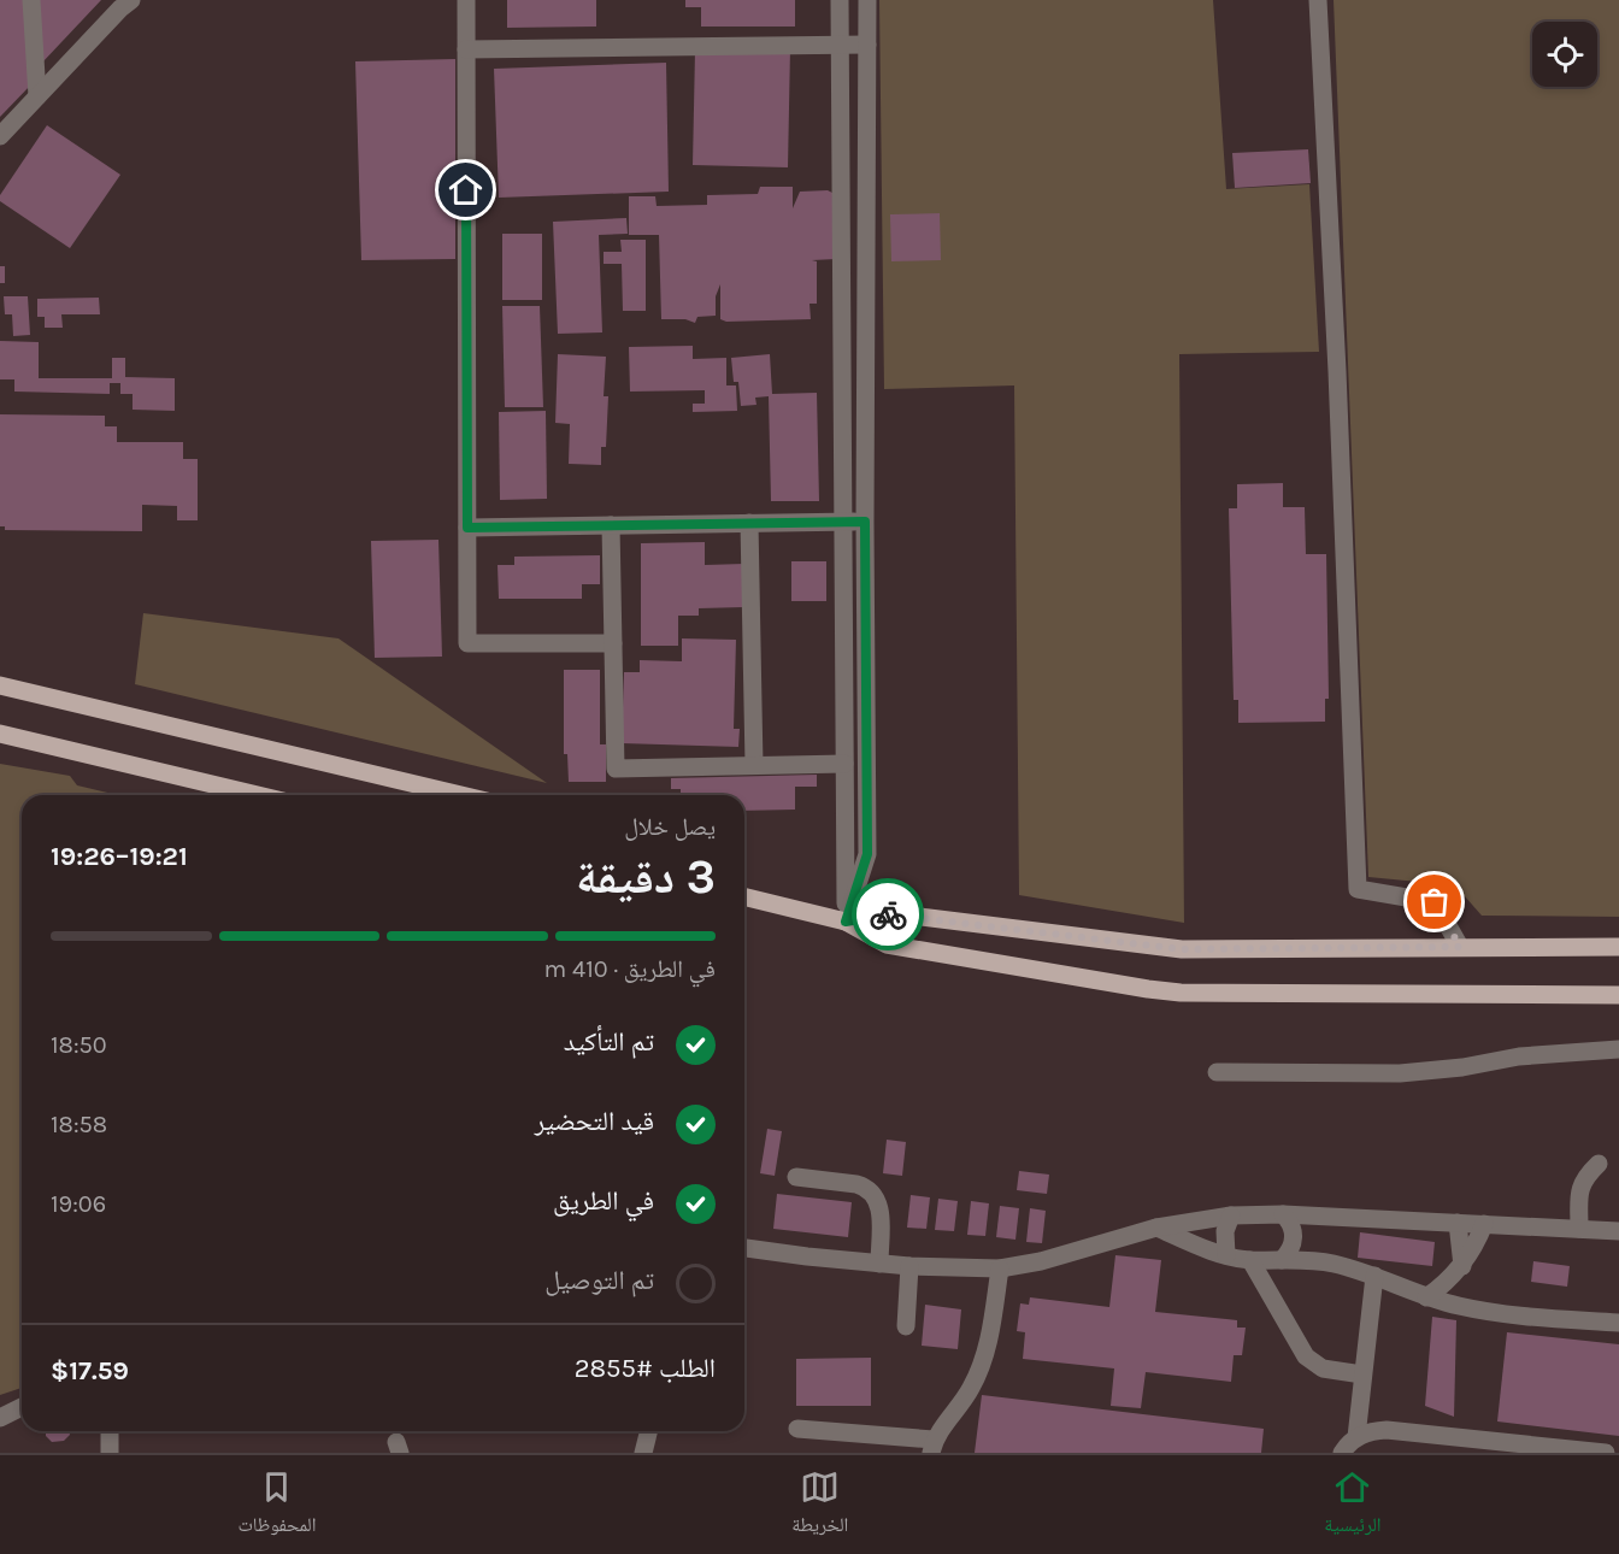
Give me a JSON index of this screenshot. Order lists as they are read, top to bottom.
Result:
{
  "page": {
    "heading": ["3 دقيقة", "يصل خلال", "19:21–19:26"],
    "panel": ["الطلب #2855", "$17.59"],
    "bar": "في الطريق · 410 m",
    "list": [
      ["تم التأكيد", "18:50"],
      ["قيد التحضير", "18:58"],
      ["في الطريق", "19:06"],
      "تم التوصيل"
    ],
    "tabs": ["الرئيسية", "الخريطة", "المحفوظات"]
  }
}
